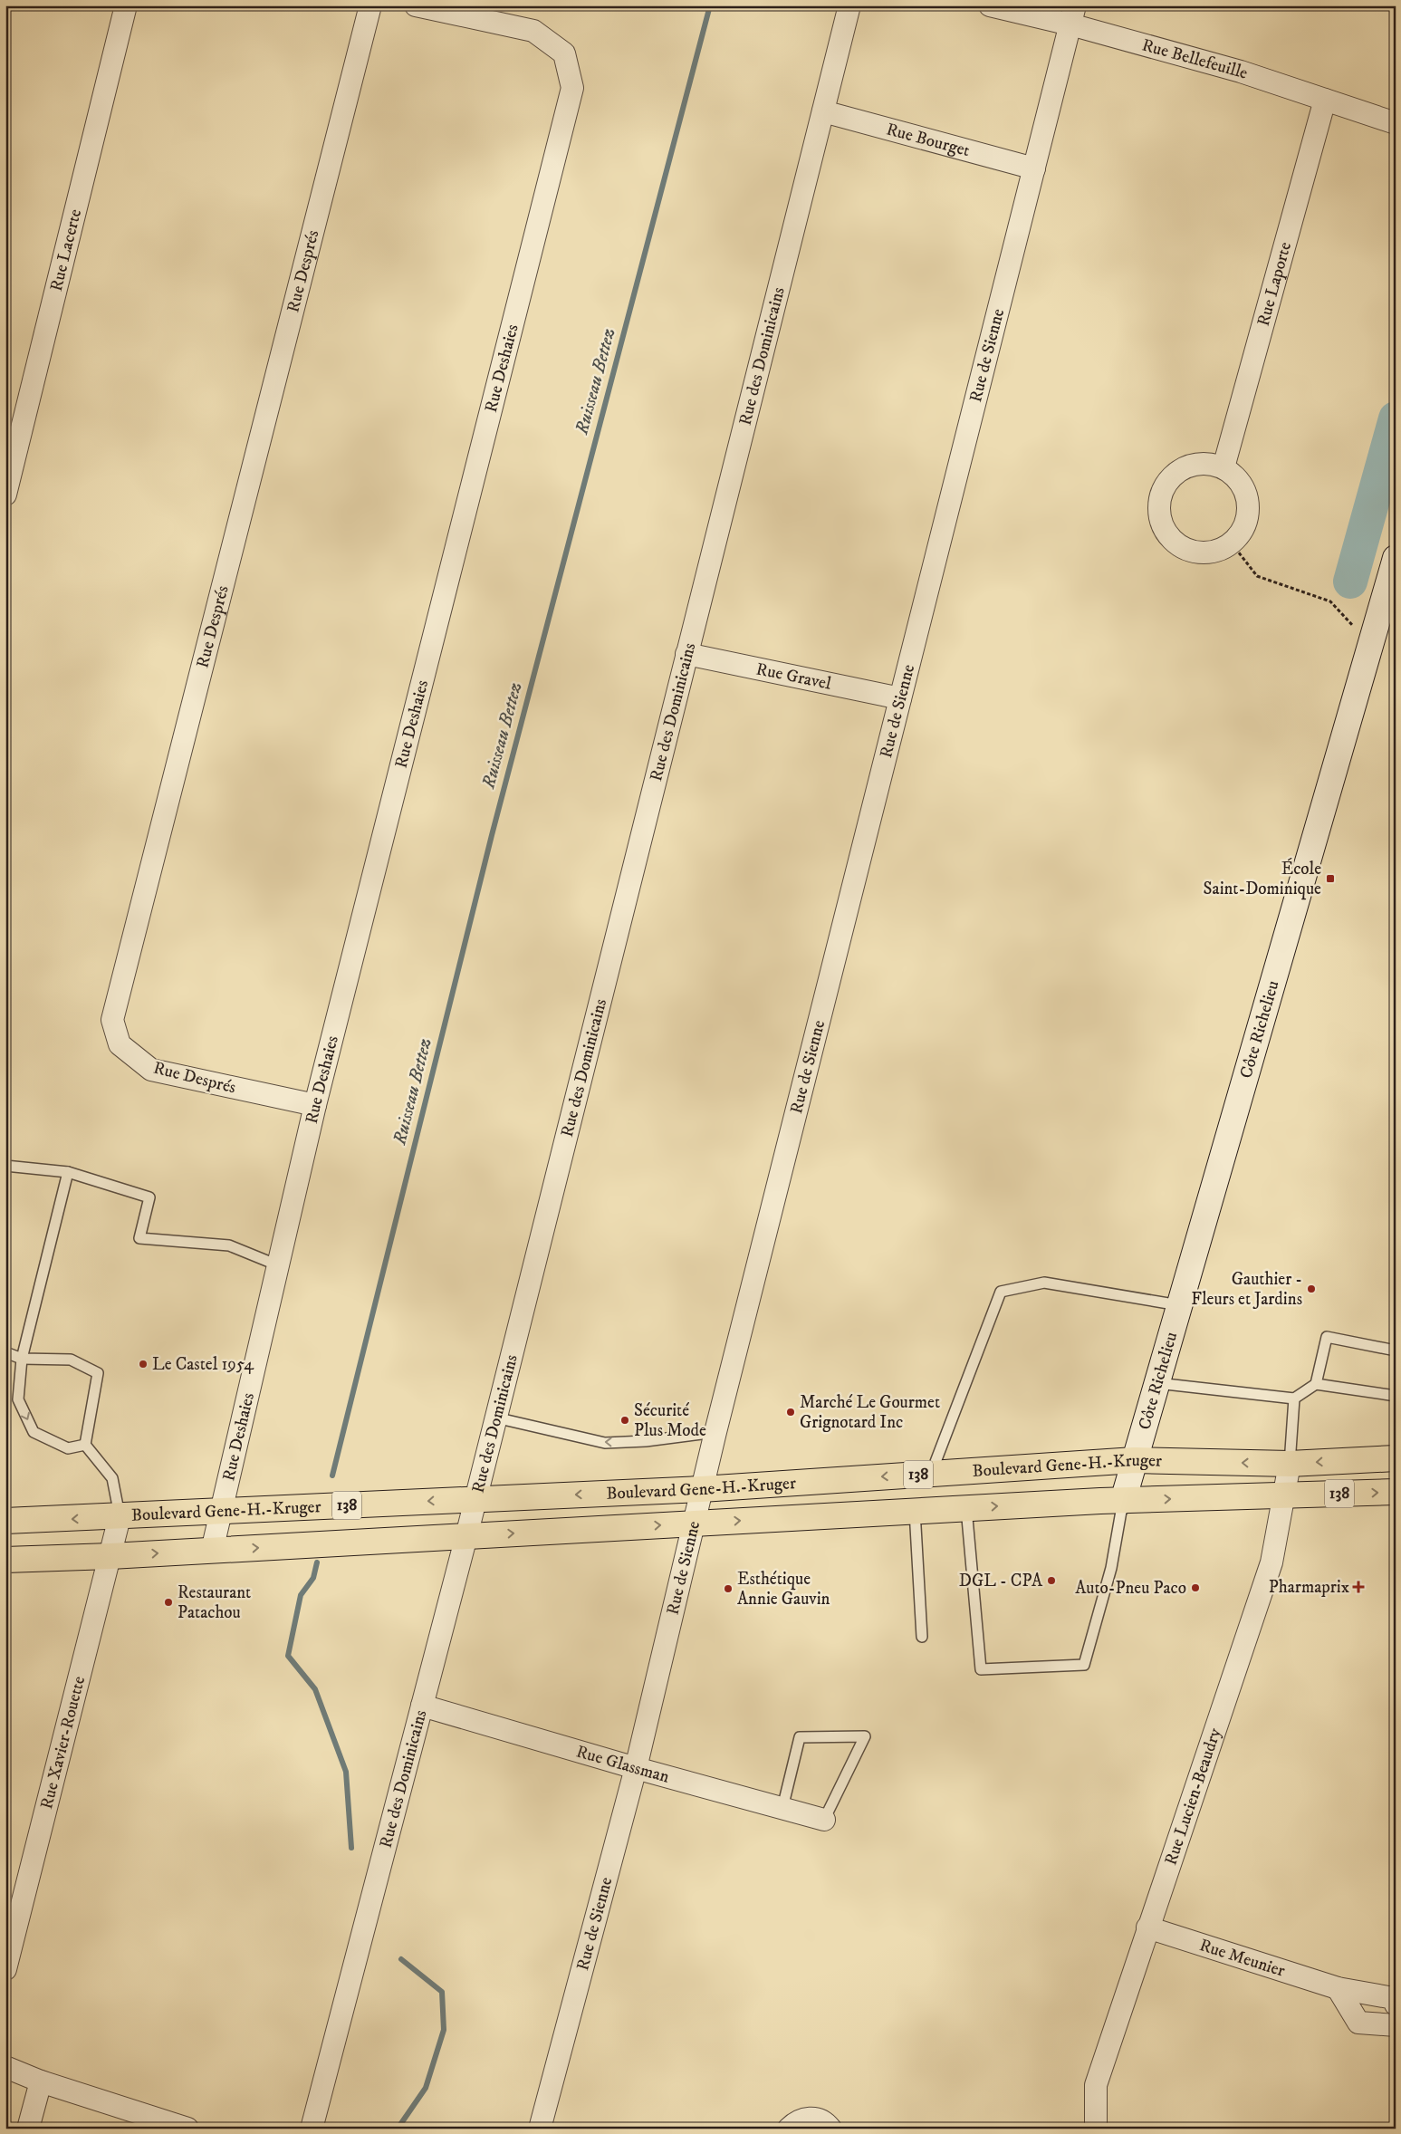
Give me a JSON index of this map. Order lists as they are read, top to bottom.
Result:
{
  "streets": {
    "main road": ["Boulevard Gene-H.-Kruger", "138"],
    "street": [
      "Rue Bellefeuille",
      "Rue Bourget",
      "Rue Lacerte",
      "Rue Després",
      "Rue Laporte",
      "Rue des Dominicains",
      "Rue de Sienne",
      "Rue Deshaies",
      "Rue Gravel",
      "Côte Richelieu",
      "Rue Xavier-Rouette",
      "Rue Glassman",
      "Rue Lucien-Beaudry",
      "Rue Meunier"
    ]
  },
  "crossings": [
    ["Rue Bellefeuille", "Rue Laporte"],
    ["Rue Bellefeuille", "Rue de Sienne"],
    ["Rue Bourget", "Rue des Dominicains"],
    ["Rue Bourget", "Rue de Sienne"],
    ["Rue Després", "Rue Deshaies"],
    ["Rue des Dominicains", "Rue Gravel"],
    ["Rue des Dominicains", "Boulevard Gene-H.-Kruger"],
    ["Rue des Dominicains", "Rue Glassman"],
    ["Rue de Sienne", "Rue Gravel"],
    ["Rue de Sienne", "Boulevard Gene-H.-Kruger"],
    ["Rue de Sienne", "Rue Glassman"],
    ["Rue Deshaies", "Boulevard Gene-H.-Kruger"],
    ["Côte Richelieu", "Boulevard Gene-H.-Kruger"],
    ["Boulevard Gene-H.-Kruger", "Rue Xavier-Rouette"],
    ["Boulevard Gene-H.-Kruger", "Rue Lucien-Beaudry"],
    ["Rue Lucien-Beaudry", "Rue Meunier"]
  ],
  "water": ["Ruisseau Bettez"],
  "places": {
    "transit": ["École Saint-Dominique"],
    "other": [
      "Gauthier - Fleurs et Jardins",
      "Le Castel 1954",
      "Marché Le Gourmet Grignotard Inc",
      "Sécurité Plus Mode",
      "DGL - CPA",
      "Auto-Pneu Paco",
      "Esthétique Annie Gauvin",
      "Restaurant Patachou"
    ],
    "health": ["Pharmaprix"]
  }
}
